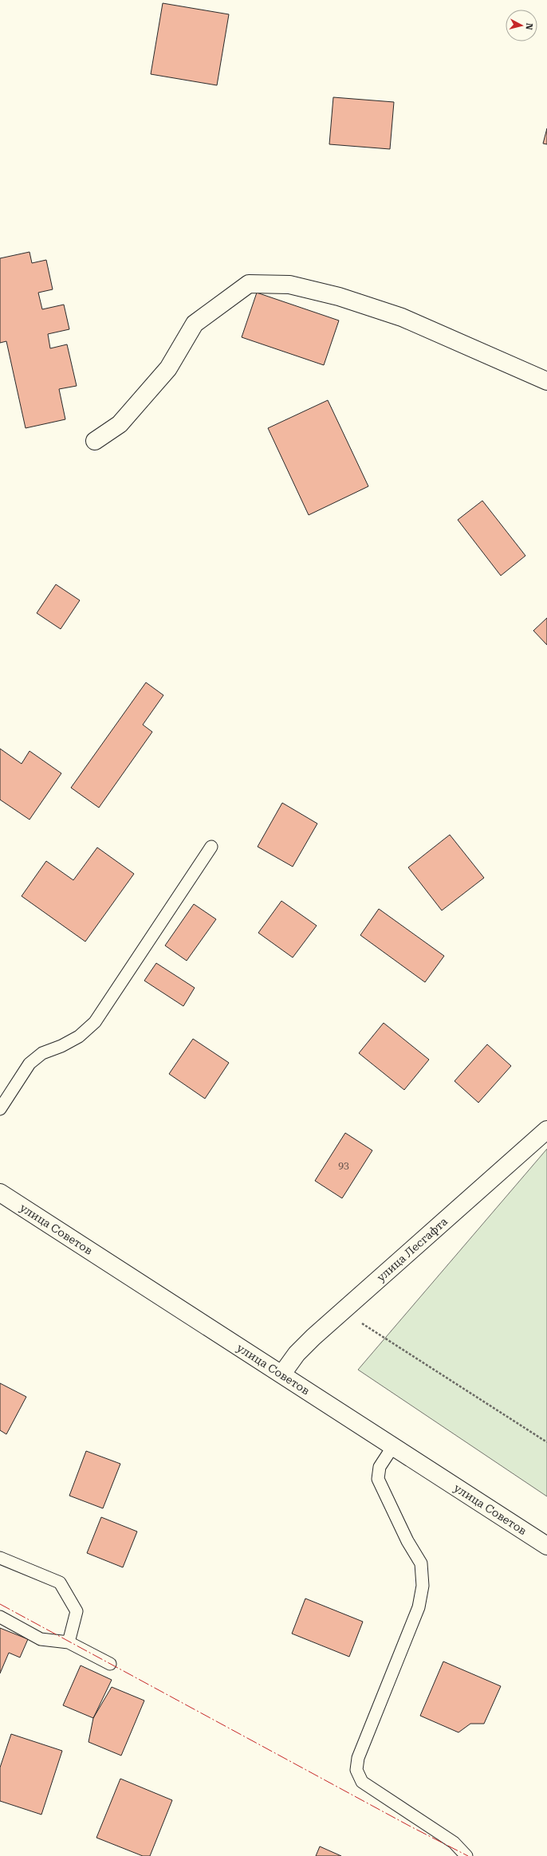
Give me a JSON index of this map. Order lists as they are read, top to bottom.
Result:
{
  "streets": {
    "street": ["улица Советов", "улица Лесгафта"]
  },
  "crossings": [
    ["улица Советов", "улица Лесгафта"]
  ],
  "house_numbers": ["93"],
  "north": "right"
}
